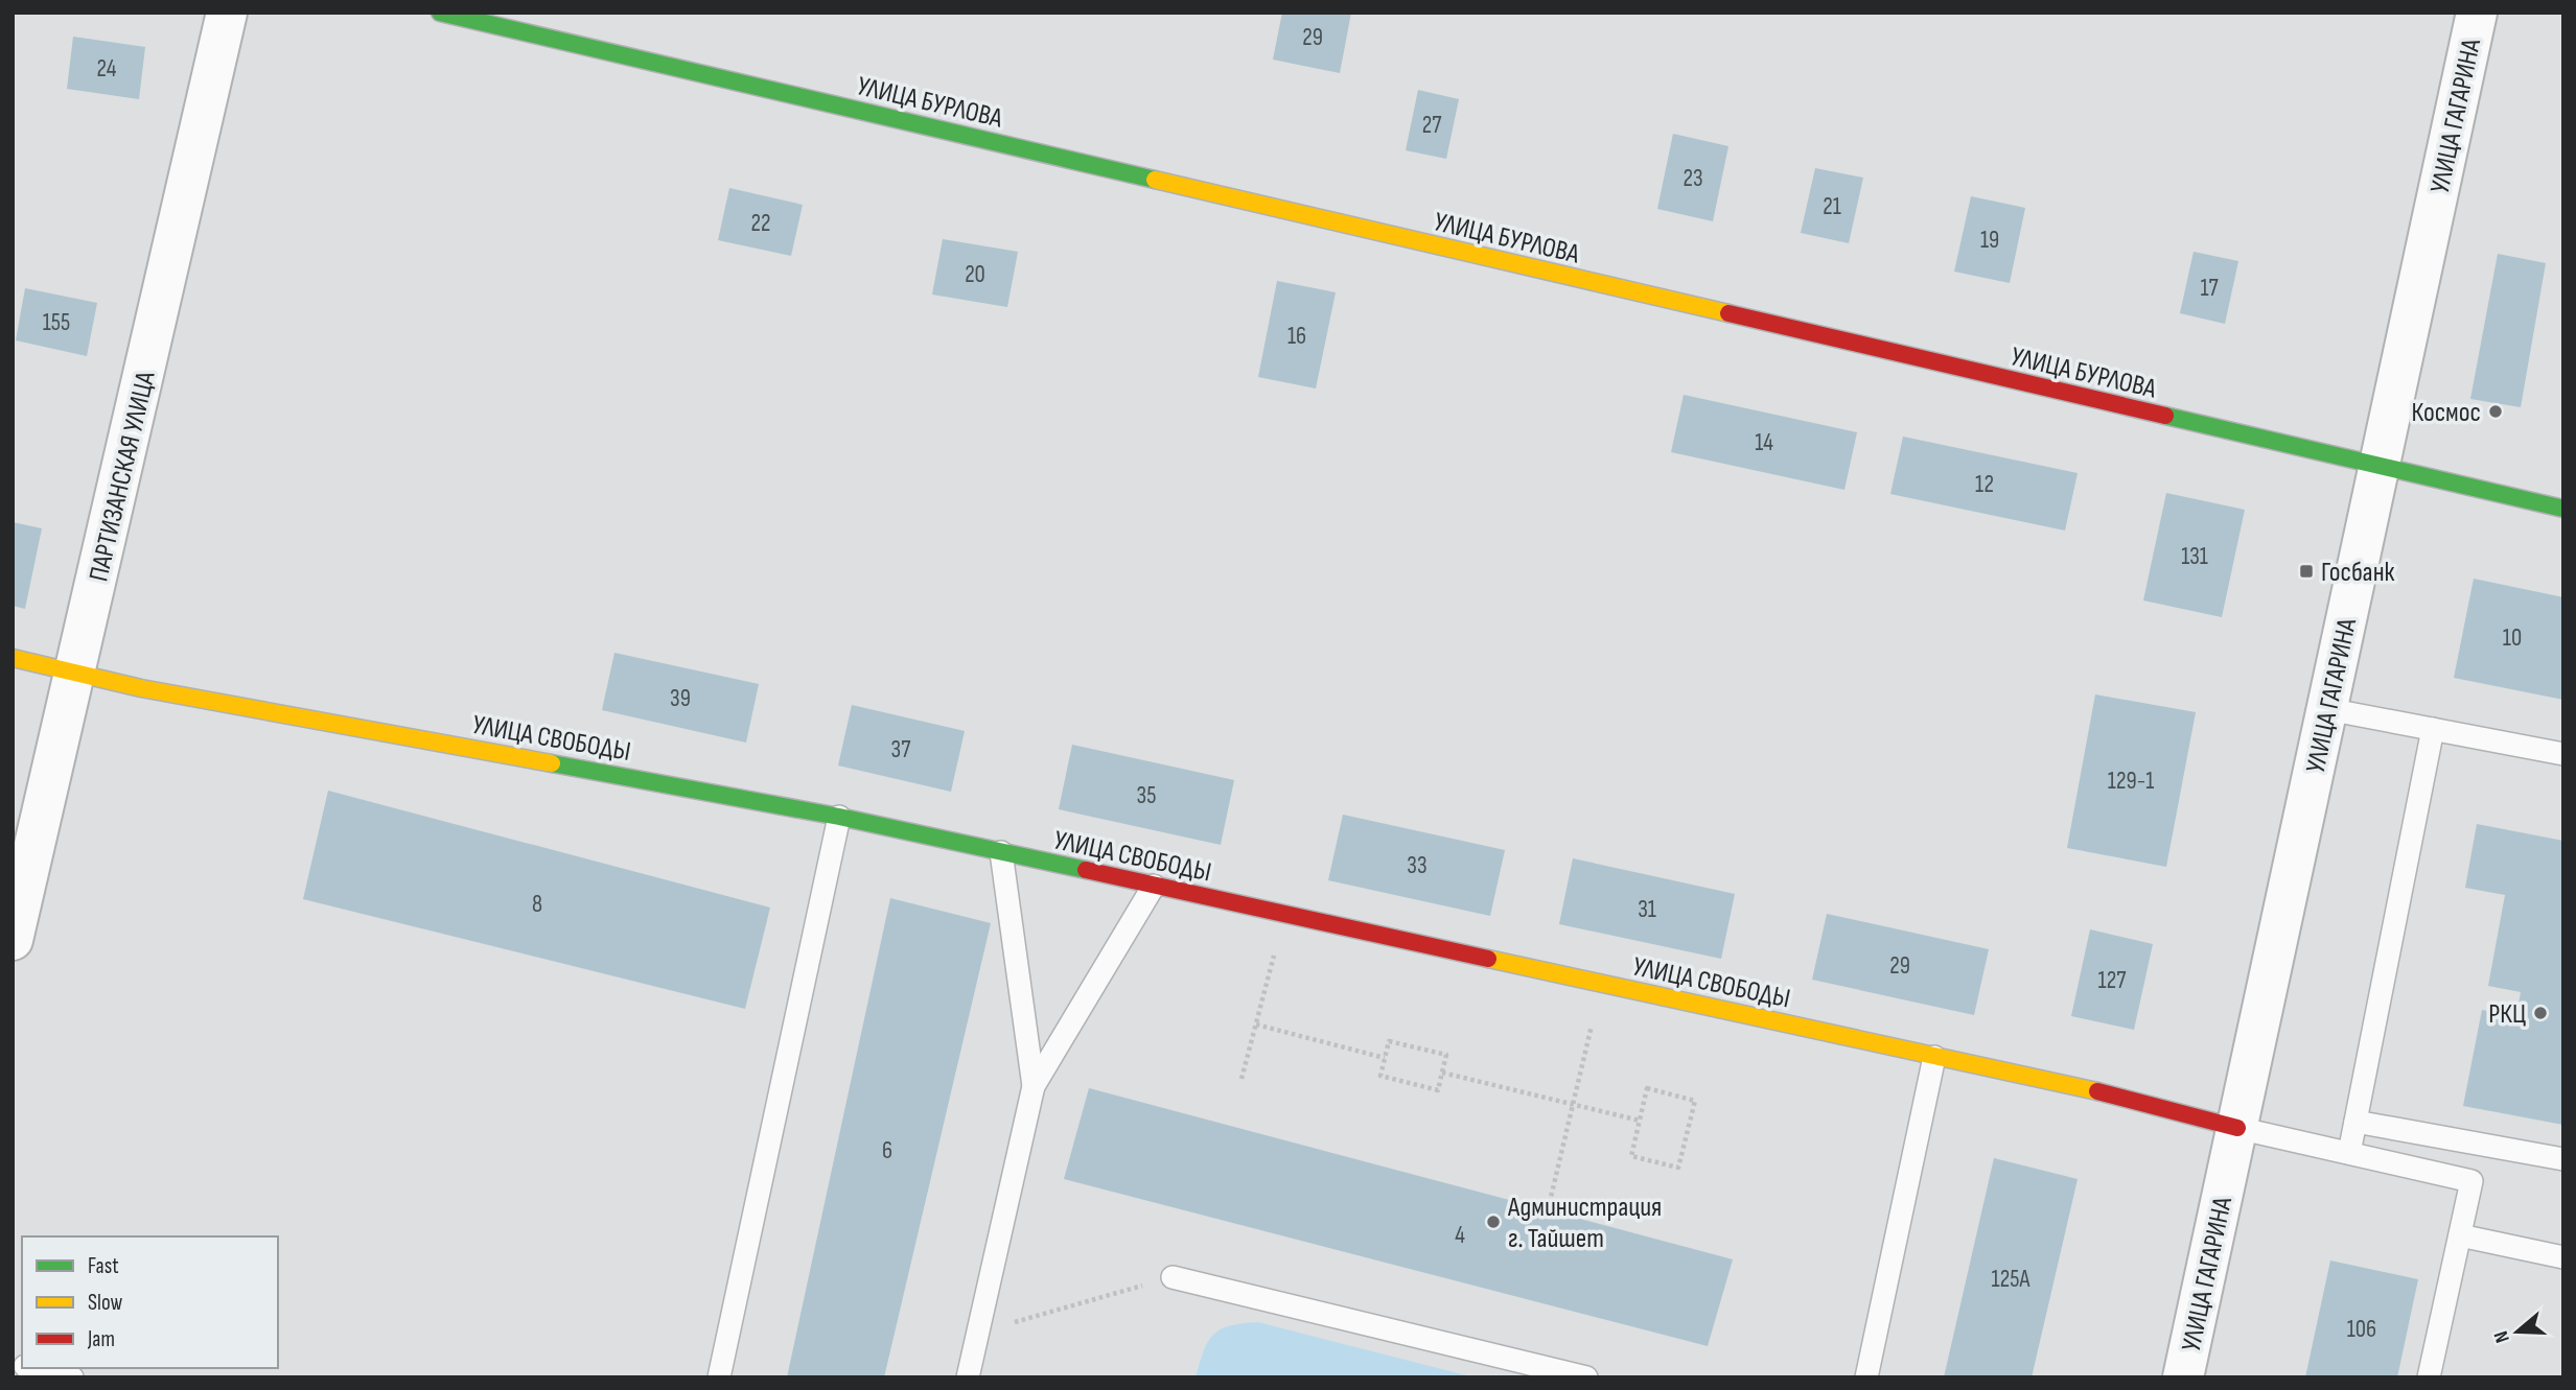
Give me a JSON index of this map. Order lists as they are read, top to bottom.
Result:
{
  "streets": {
    "street": [
      "УЛИЦА БУРЛОВА",
      "УЛИЦА ГАГАРИНА",
      "ПАРТИЗАНСКАЯ УЛИЦА",
      "УЛИЦА СВОБОДЫ"
    ]
  },
  "crossings": [
    ["УЛИЦА БУРЛОВА", "УЛИЦА ГАГАРИНА"],
    ["УЛИЦА ГАГАРИНА", "УЛИЦА СВОБОДЫ"],
    ["ПАРТИЗАНСКАЯ УЛИЦА", "УЛИЦА СВОБОДЫ"]
  ],
  "places": {
    "other": ["Космос", "РКЦ", "Администрация г. Тайшет"],
    "transit": ["Госбанк"]
  },
  "house_numbers": [
    "29",
    "24",
    "27",
    "23",
    "21",
    "22",
    "19",
    "20",
    "17",
    "155",
    "16",
    "14",
    "12",
    "131",
    "10",
    "39",
    "37",
    "129-1",
    "35",
    "33",
    "8",
    "31",
    "29",
    "127",
    "6",
    "4",
    "125А",
    "106"
  ],
  "legend": ["Fast", "Slow", "Jam"],
  "north": "left"
}
